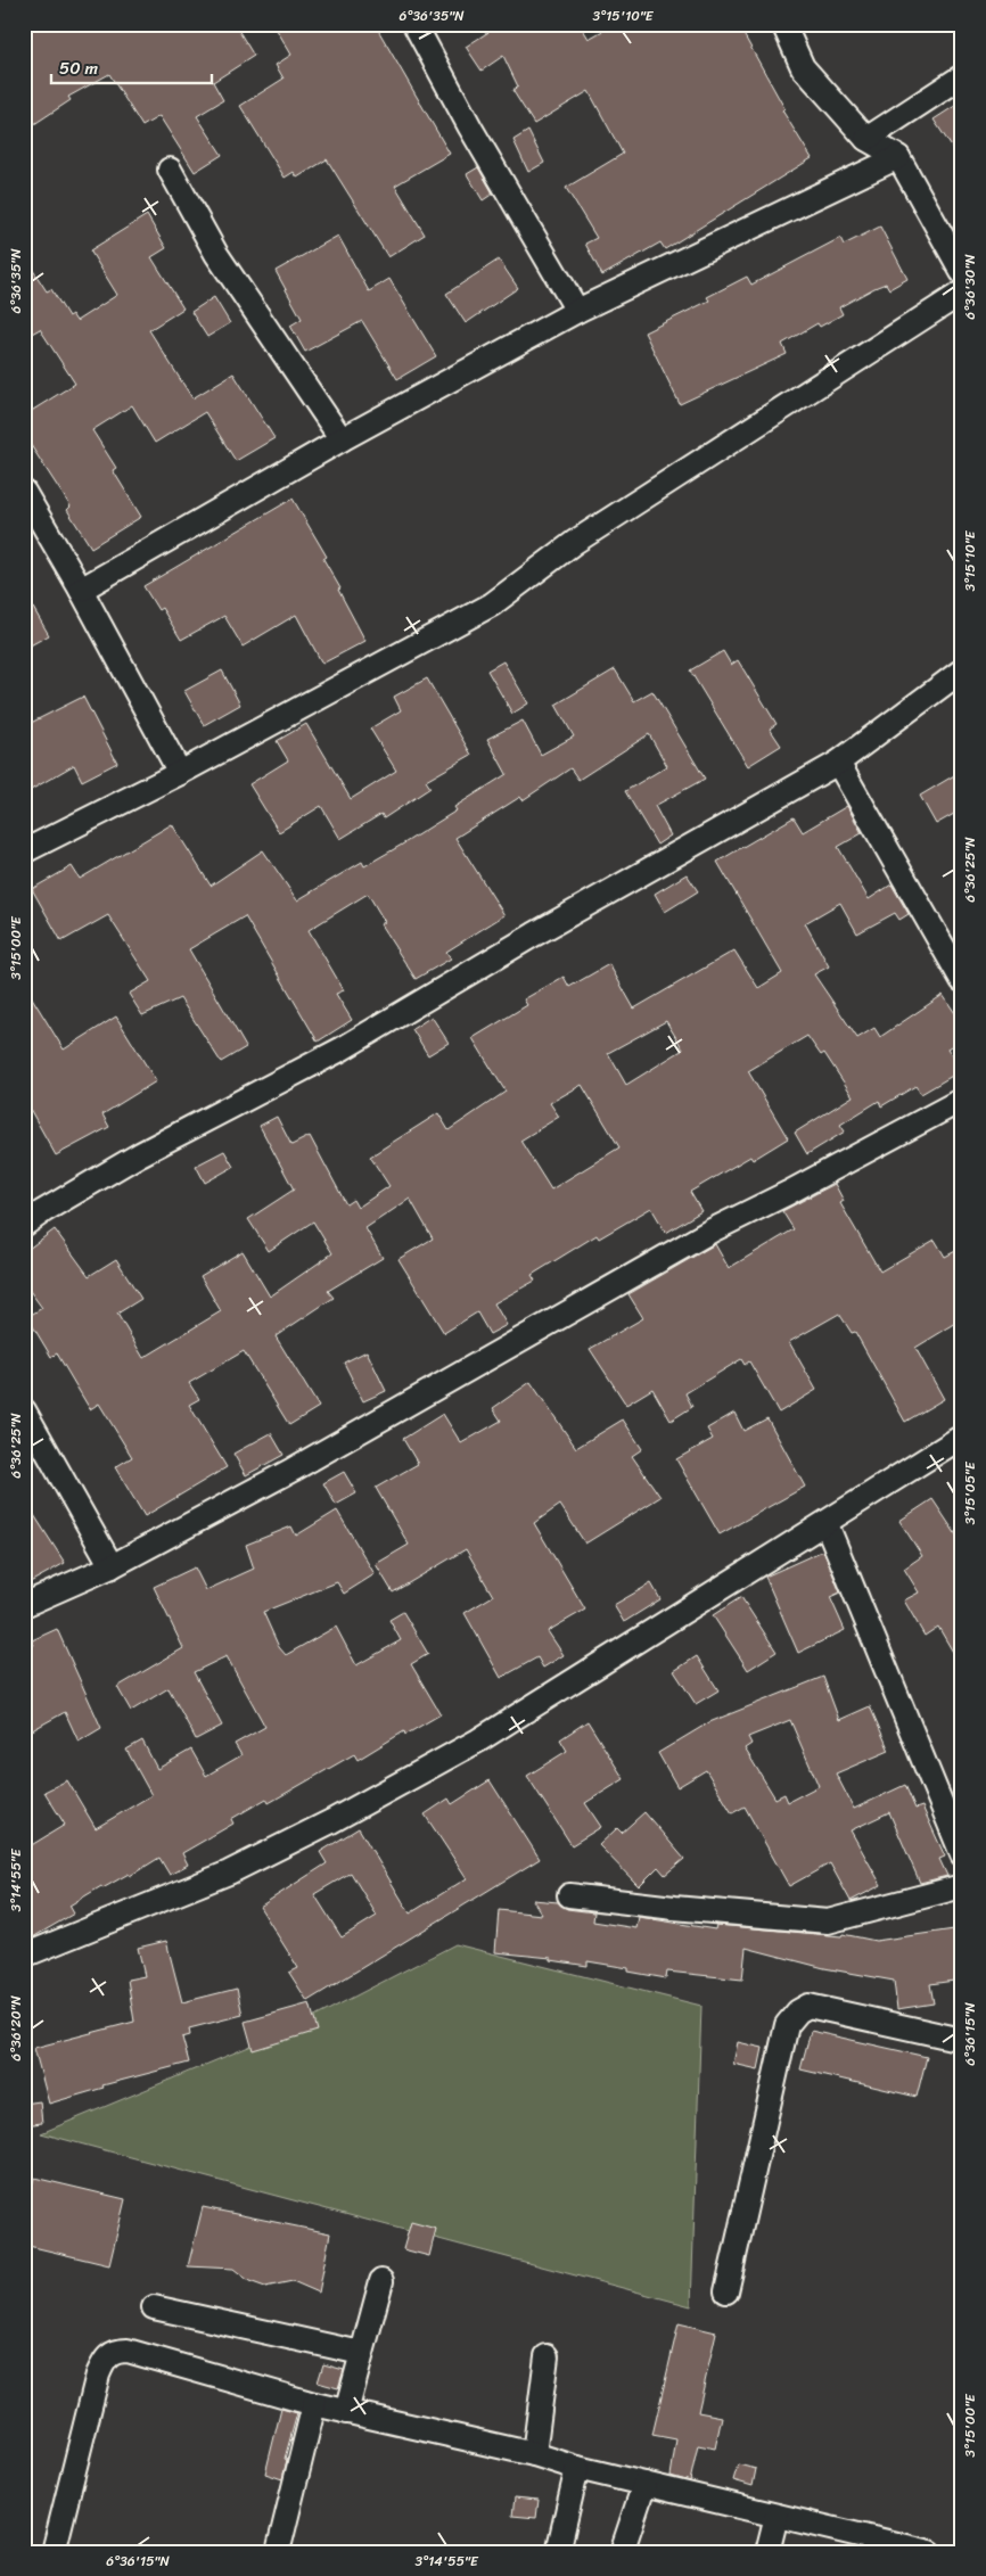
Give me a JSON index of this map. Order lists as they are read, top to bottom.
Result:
{
  "scale_bar": "50 m",
  "coordinates": [
    "6°36'35\"N",
    "3°15'10\"E",
    "6°36'30\"N",
    "6°36'25\"N",
    "3°15'00\"E",
    "3°15'05\"E",
    "3°14'55\"E",
    "6°36'20\"N",
    "6°36'15\"N"
  ]
}
